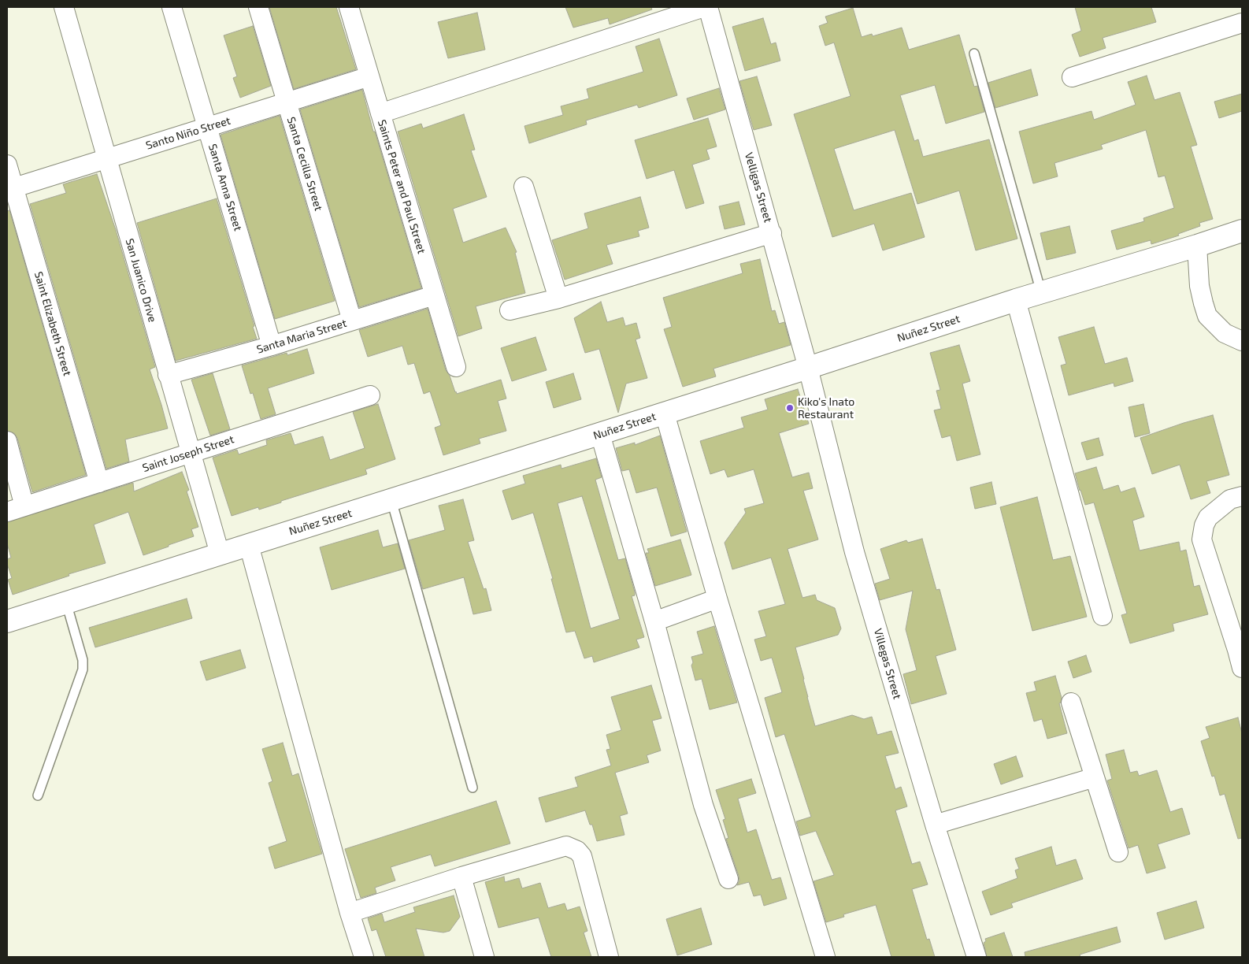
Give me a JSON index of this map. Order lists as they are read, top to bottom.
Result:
{
  "streets": {
    "street": [
      "Santo Niño Street",
      "Santa Cecilla Street",
      "Saints Peter and Paul Street",
      "Santa Anna Street",
      "Velligas Street",
      "San Juanico Drive",
      "Saint Elizabeth Street",
      "Nuñez Street",
      "Santa Maria Street",
      "Saint Joseph Street",
      "Villegas Street"
    ]
  },
  "crossings": [
    ["Santo Niño Street", "Santa Cecilla Street"],
    ["Santo Niño Street", "Saints Peter and Paul Street"],
    ["Santo Niño Street", "Santa Anna Street"],
    ["Santo Niño Street", "San Juanico Drive"],
    ["Santo Niño Street", "Saint Elizabeth Street"],
    ["Santa Cecilla Street", "Santa Maria Street"],
    ["Saints Peter and Paul Street", "Santa Maria Street"],
    ["Santa Anna Street", "Santa Maria Street"],
    ["Velligas Street", "Nuñez Street"],
    ["Velligas Street", "Villegas Street"],
    ["San Juanico Drive", "Nuñez Street"],
    ["San Juanico Drive", "Santa Maria Street"],
    ["San Juanico Drive", "Saint Joseph Street"],
    ["Saint Elizabeth Street", "Saint Joseph Street"],
    ["Nuñez Street", "Villegas Street"]
  ],
  "places": ["Kiko's Inato Restaurant"]
}
